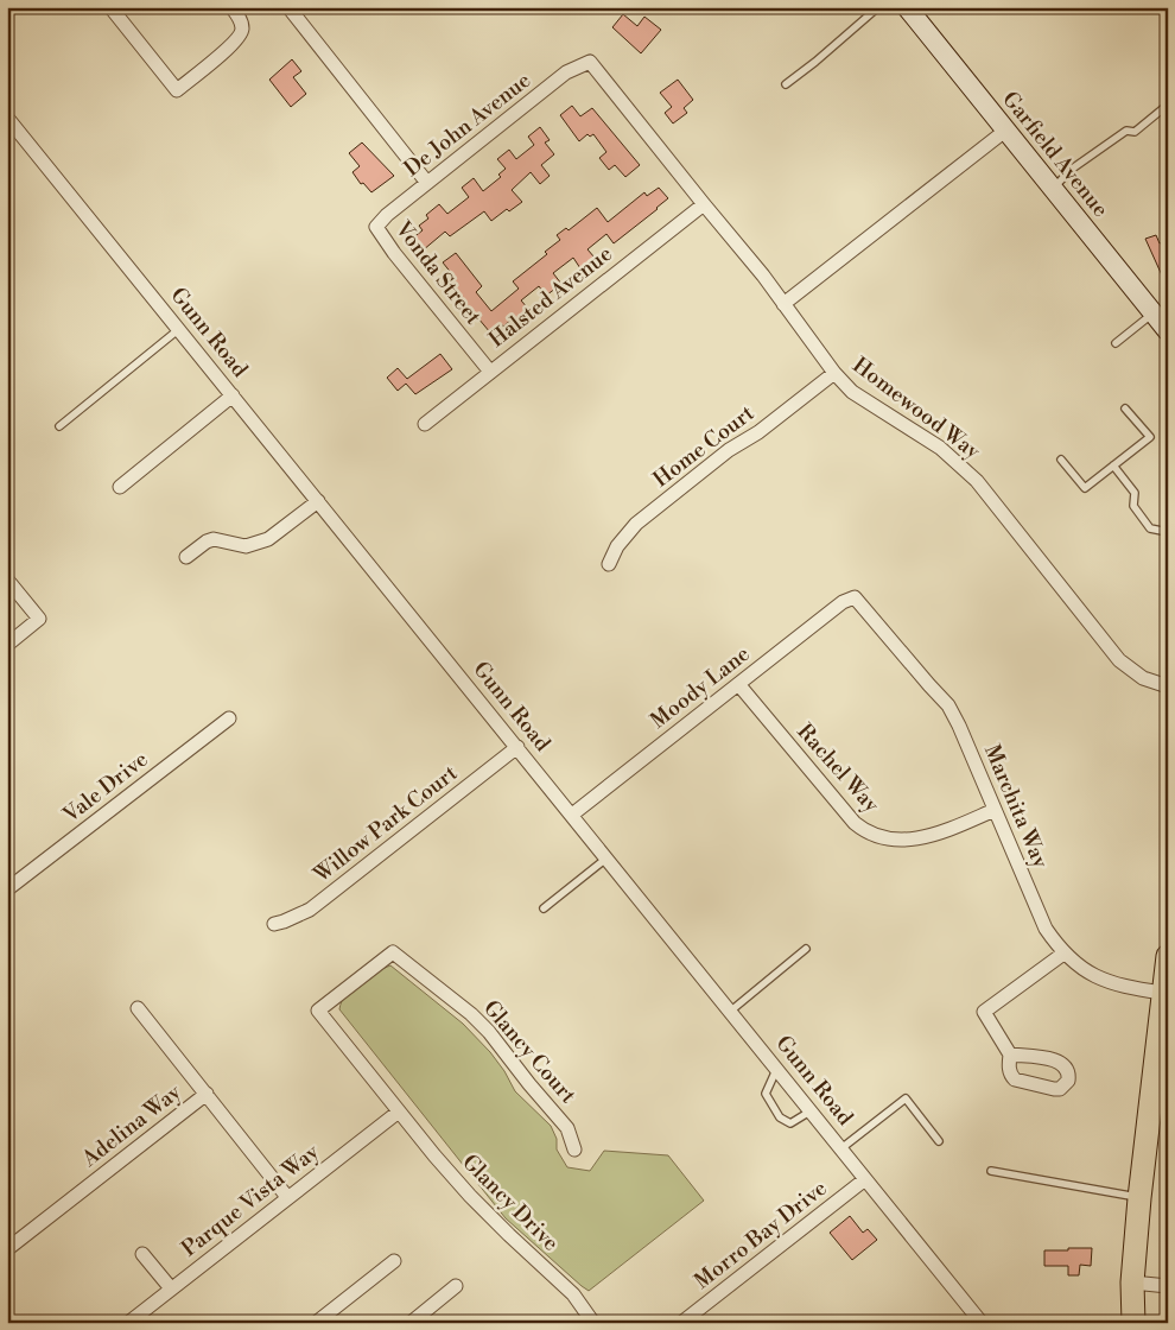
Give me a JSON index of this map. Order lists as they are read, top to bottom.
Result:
{
  "streets": {
    "street": [
      "De John Avenue",
      "Garfield Avenue",
      "Vonda Street",
      "Halsted Avenue",
      "Gunn Road",
      "Homewood Way",
      "Home Court",
      "Moody Lane",
      "Rachel Way",
      "Vale Drive",
      "Marchita Way",
      "Willow Park Court",
      "Glancy Court",
      "Adelina Way",
      "Parque Vista Way",
      "Glancy Drive",
      "Morro Bay Drive"
    ]
  },
  "crossings": [
    ["De John Avenue", "Vonda Street"],
    ["De John Avenue", "Homewood Way"],
    ["Vonda Street", "Halsted Avenue"],
    ["Halsted Avenue", "Homewood Way"],
    ["Gunn Road", "Moody Lane"],
    ["Gunn Road", "Willow Park Court"],
    ["Gunn Road", "Morro Bay Drive"],
    ["Homewood Way", "Home Court"],
    ["Moody Lane", "Rachel Way"],
    ["Moody Lane", "Marchita Way"],
    ["Rachel Way", "Marchita Way"],
    ["Glancy Court", "Parque Vista Way"],
    ["Glancy Court", "Glancy Drive"],
    ["Adelina Way", "Parque Vista Way"],
    ["Parque Vista Way", "Glancy Drive"]
  ]
}
